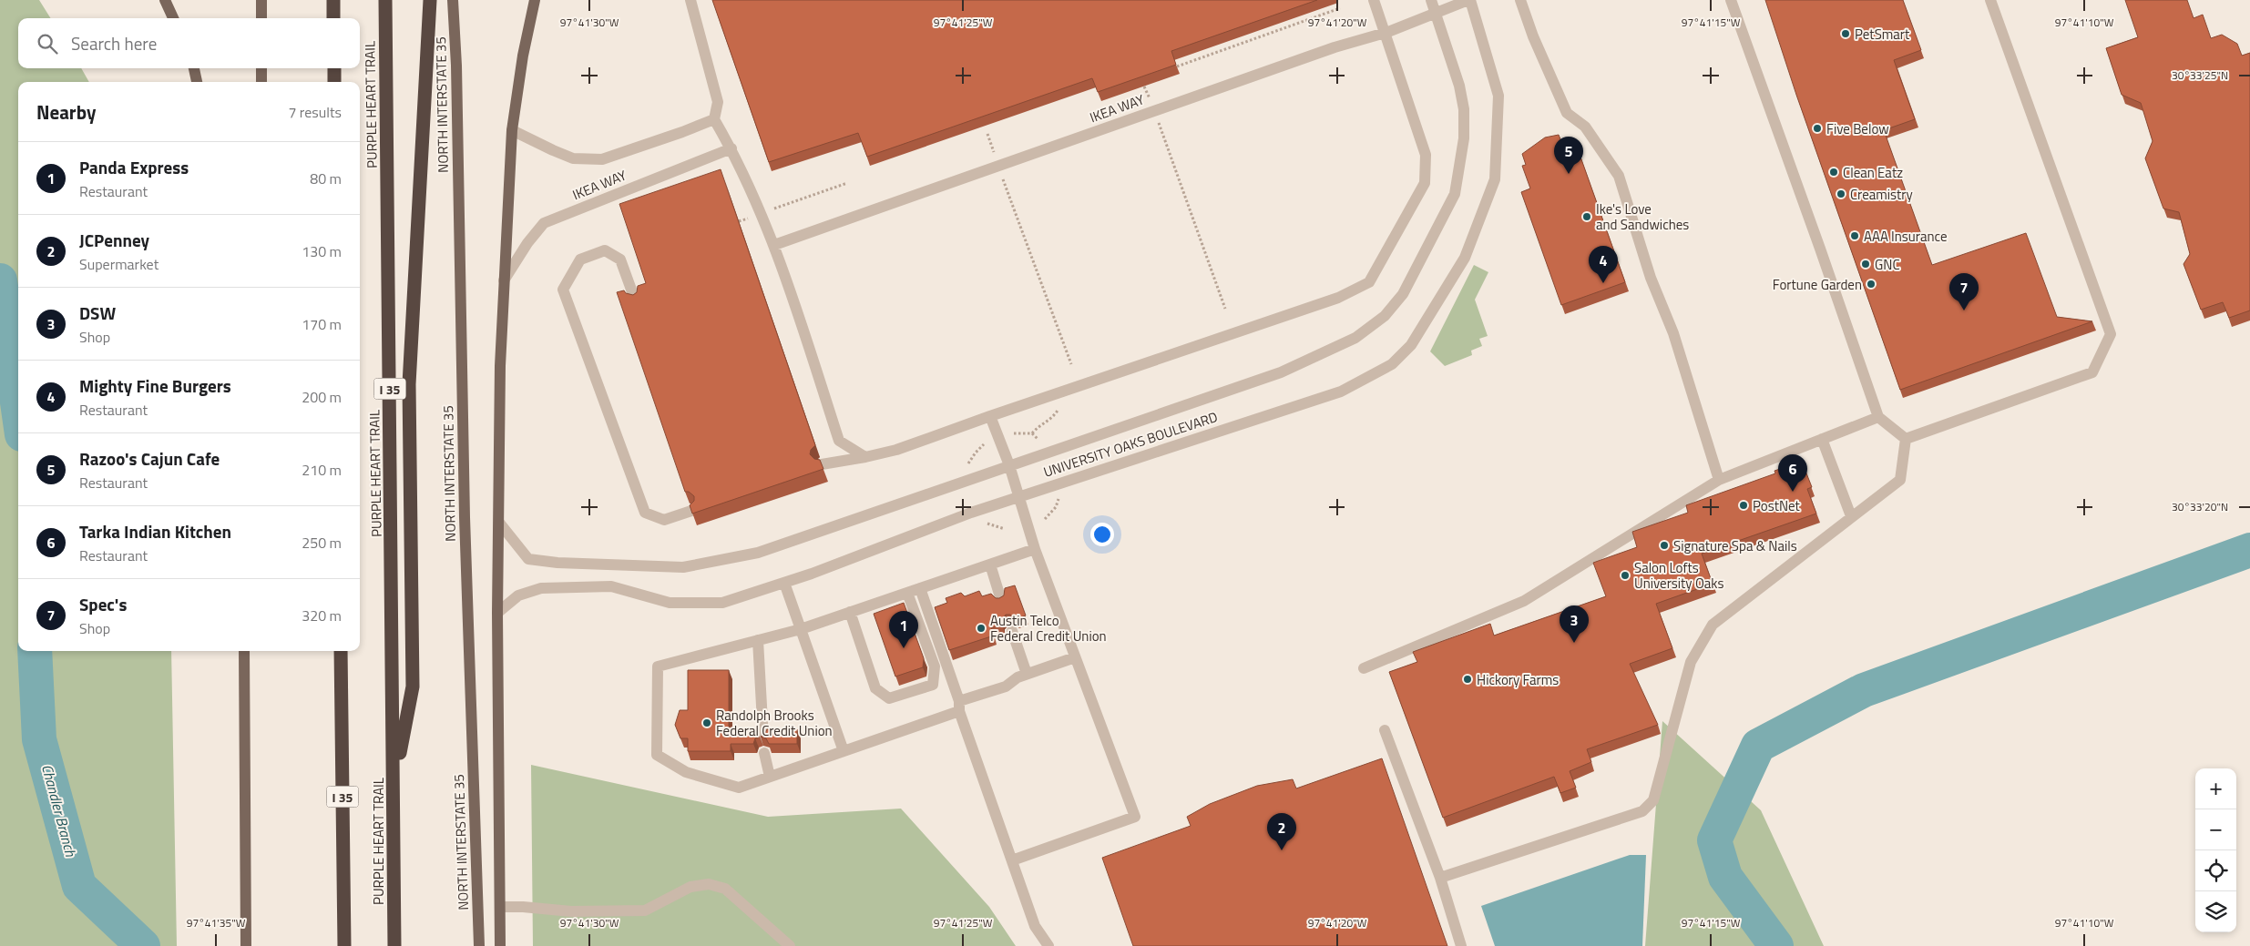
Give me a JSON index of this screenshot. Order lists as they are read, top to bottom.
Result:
{
  "streets": {
    "highway": ["PURPLE HEART TRAIL", "I 35"],
    "main road": ["NORTH INTERSTATE 35"],
    "street": ["IKEA WAY", "UNIVERSITY OAKS BOULEVARD"]
  },
  "crossings": [
    ["IKEA WAY", "UNIVERSITY OAKS BOULEVARD"]
  ],
  "water": ["Chandler Branch"],
  "places": [
    "PetSmart",
    "Five Below",
    "Clean Eatz",
    "Creamistry",
    "Ike's Love and Sandwiches",
    "AAA Insurance",
    "GNC",
    "Fortune Garden",
    "PostNet",
    "Signature Spa & Nails",
    "Salon Lofts University Oaks",
    "Austin Telco Federal Credit Union",
    "Hickory Farms",
    "Randolph Brooks Federal Credit Union"
  ],
  "page": {
    "search": "Search here",
    "heading": ["Nearby", "7 results"],
    "pins": [
      "5",
      "4",
      "7",
      "6",
      "3",
      "1",
      "2"
    ],
    "list": [
      {
        "mark": "1",
        "name": "Panda Express",
        "note": "Restaurant",
        "value": "80 m"
      },
      {
        "mark": "2",
        "name": "JCPenney",
        "note": "Supermarket",
        "value": "130 m"
      },
      {
        "mark": "3",
        "name": "DSW",
        "note": "Shop",
        "value": "170 m"
      },
      {
        "mark": "4",
        "name": "Mighty Fine Burgers",
        "note": "Restaurant",
        "value": "200 m"
      },
      {
        "mark": "5",
        "name": "Razoo's Cajun Cafe",
        "note": "Restaurant",
        "value": "210 m"
      },
      {
        "mark": "6",
        "name": "Tarka Indian Kitchen",
        "note": "Restaurant",
        "value": "250 m"
      },
      {
        "mark": "7",
        "name": "Spec's",
        "note": "Shop",
        "value": "320 m"
      }
    ],
    "map_buttons": ["+", "−"]
  },
  "coordinates": [
    "97°41'30\"W",
    "97°41'25\"W",
    "97°41'20\"W",
    "97°41'15\"W",
    "97°41'10\"W",
    "30°33'25\"N",
    "30°33'20\"N",
    "97°41'35\"W"
  ]
}
